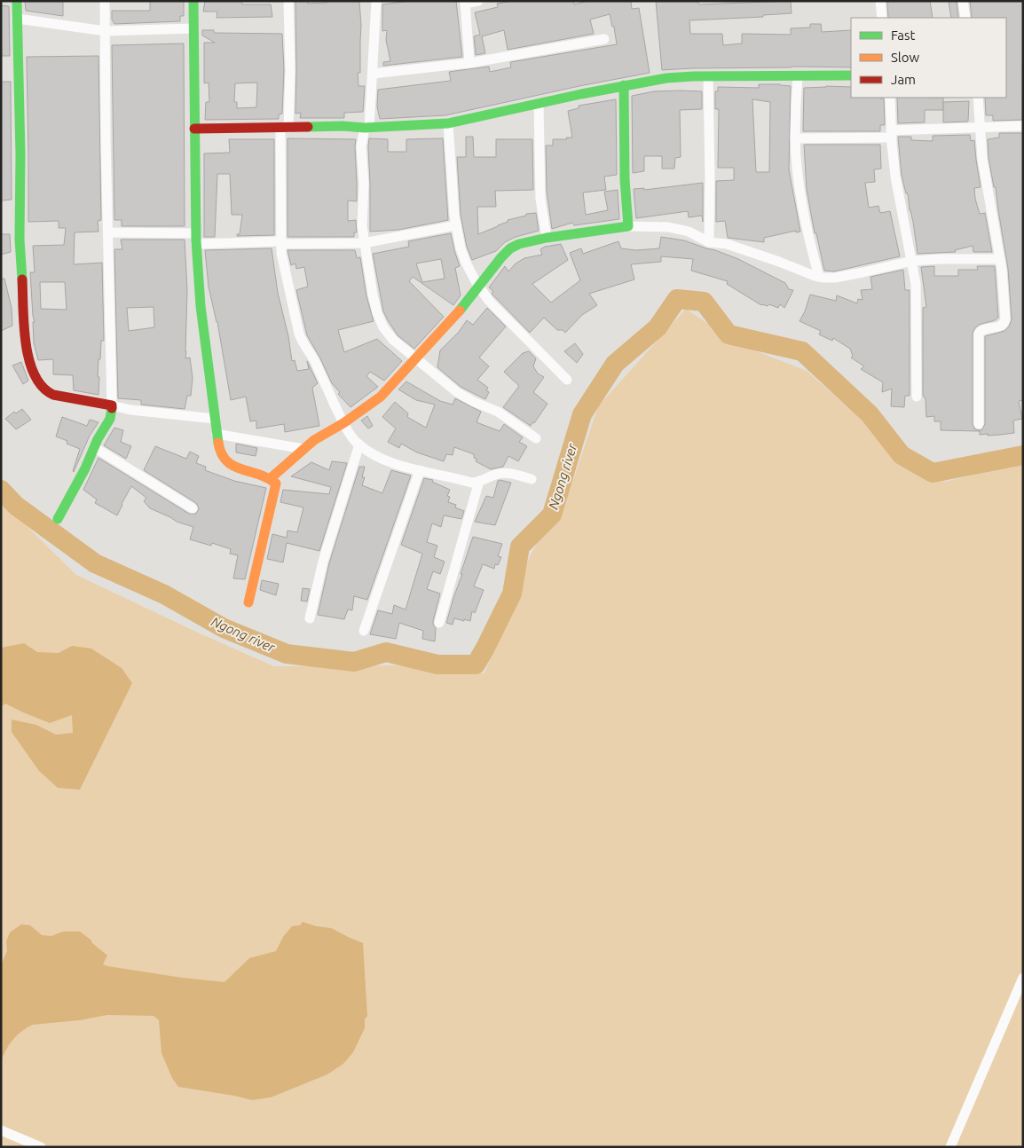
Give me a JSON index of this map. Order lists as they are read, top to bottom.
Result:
{
  "water": ["Ngong river"],
  "legend": ["Fast", "Slow", "Jam"]
}
